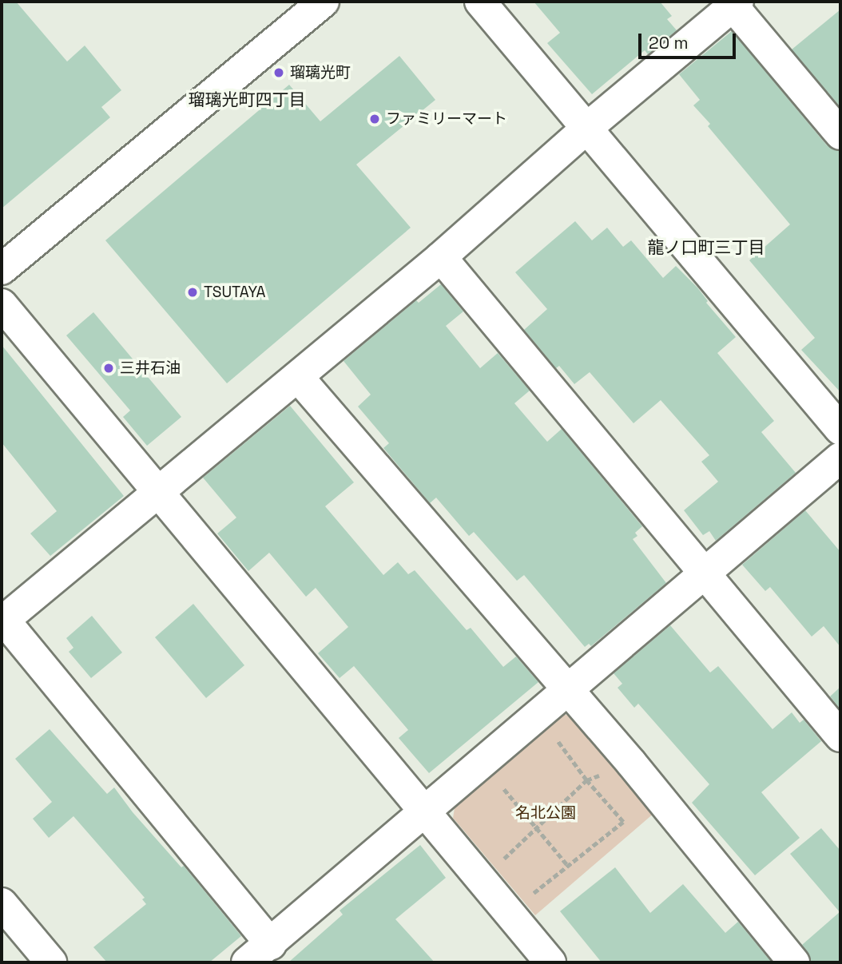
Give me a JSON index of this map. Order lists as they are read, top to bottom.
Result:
{
  "districts": ["瑠璃光町四丁目", "龍ノ口町三丁目"],
  "parks": ["名北公園"],
  "places": [
    "瑠璃光町",
    "ファミリーマート",
    "TSUTAYA",
    "三井石油"
  ],
  "scale_bar": "20 m"
}
